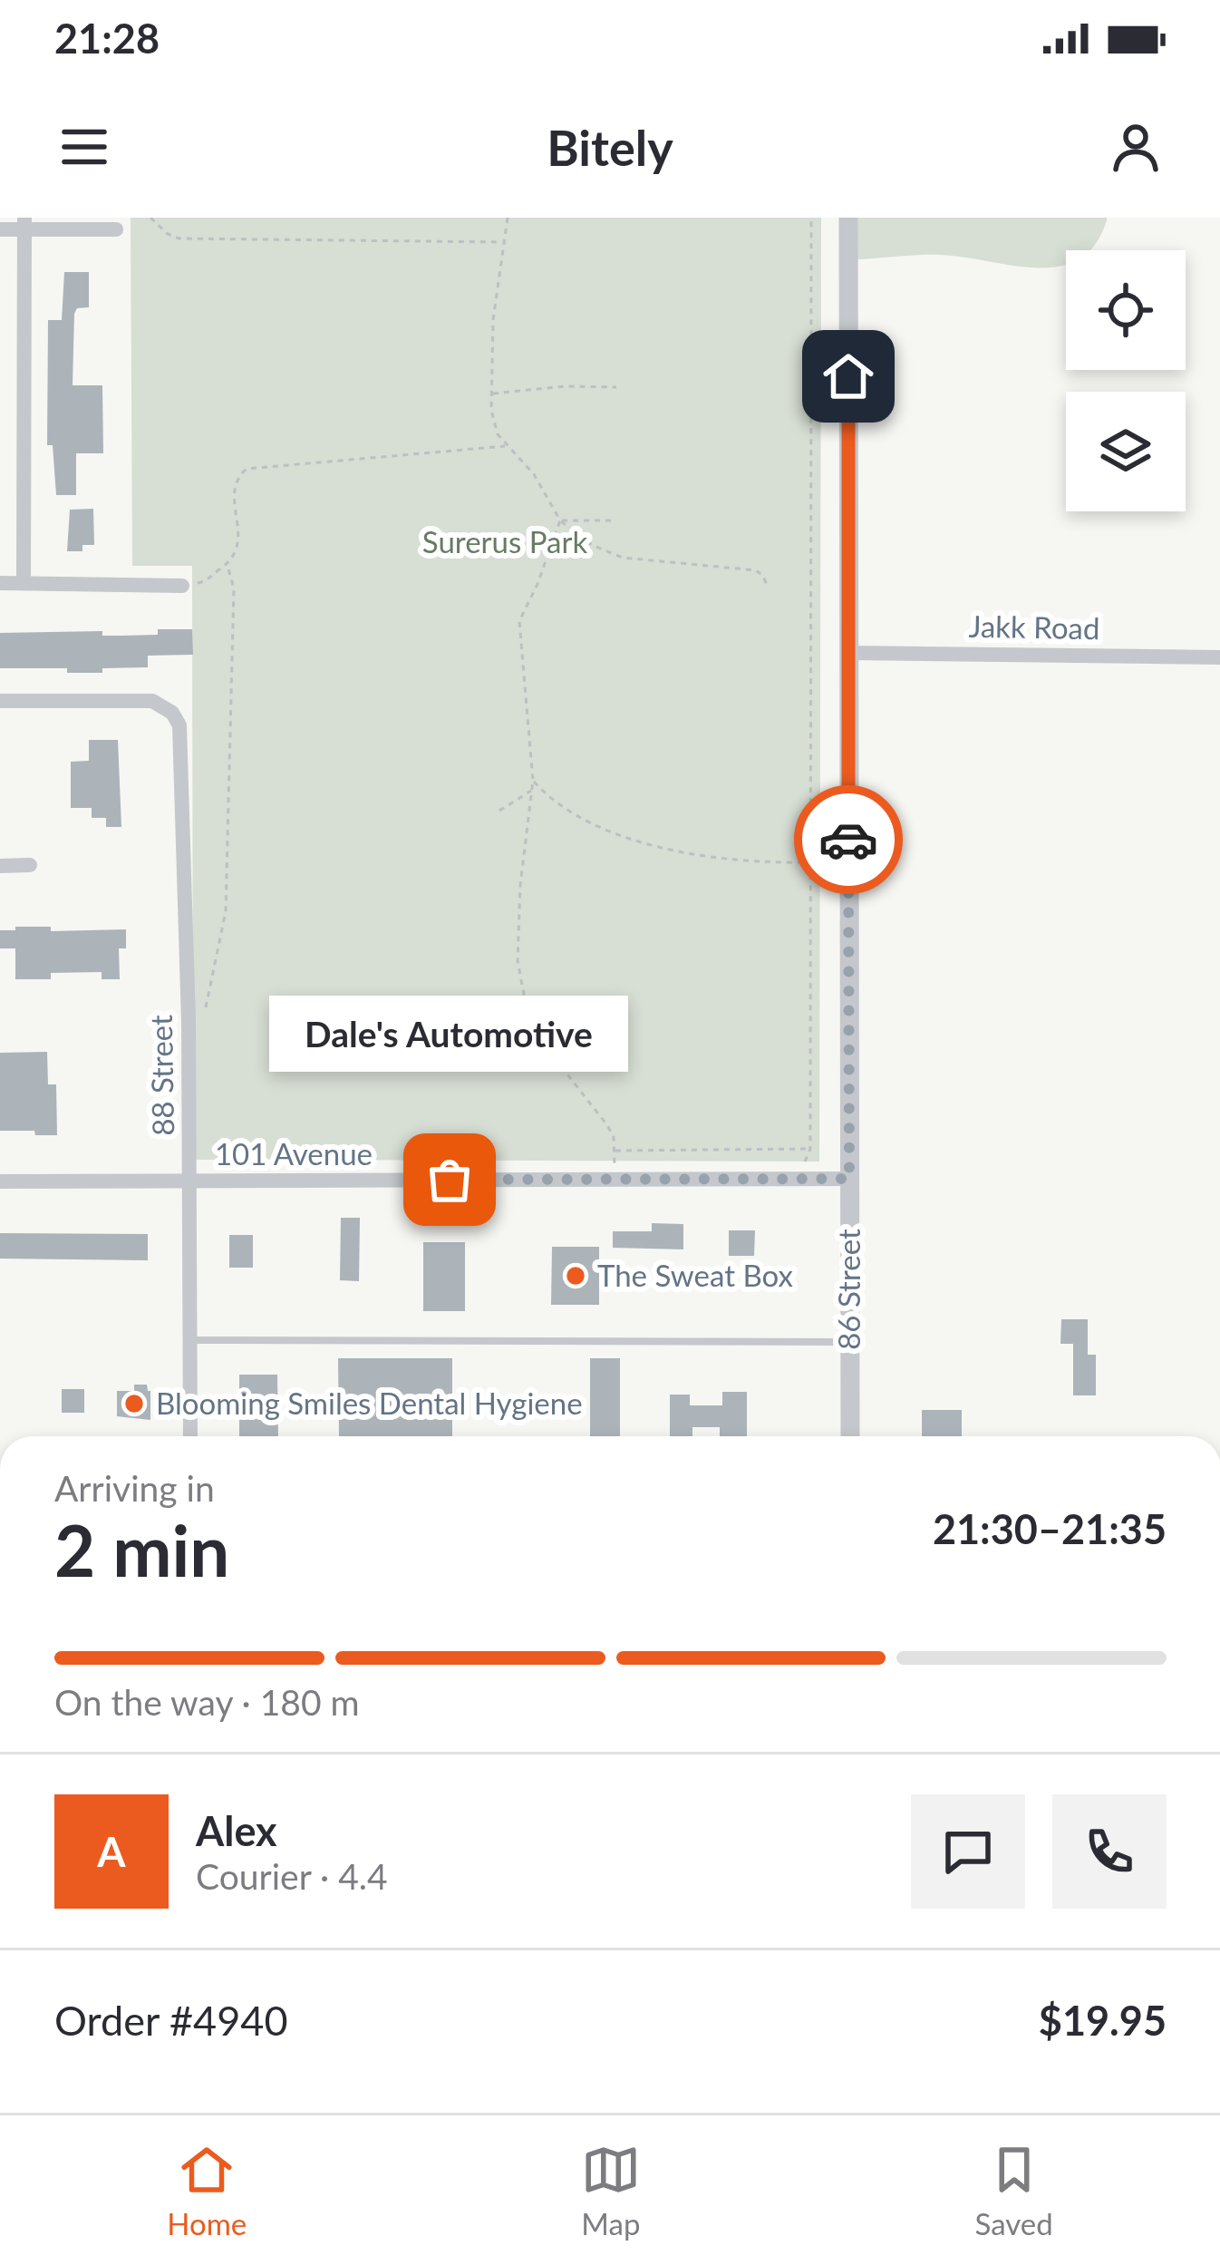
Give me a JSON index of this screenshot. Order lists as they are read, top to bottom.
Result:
{
  "streets": {
    "street": [
      "Jakk Road",
      "88 Street",
      "101 Avenue",
      "86 Street"
    ]
  },
  "crossings": [
    ["Jakk Road", "86 Street"],
    ["88 Street", "101 Avenue"],
    ["101 Avenue", "86 Street"]
  ],
  "parks": ["Surerus Park"],
  "places": ["Dale's Automotive", "The Sweat Box", "Blooming Smiles Dental Hygiene"],
  "page": {
    "status": "21:28",
    "header": "Bitely",
    "bubble": "Dale's Automotive",
    "heading": ["2 min", "Arriving in", "21:30–21:35"],
    "panel": [
      "Alex",
      "Courier · 4.4",
      "Order #4940",
      "$19.95"
    ],
    "bar": "On the way · 180 m",
    "round": "A",
    "tabs": ["Home", "Map", "Saved"]
  }
}
